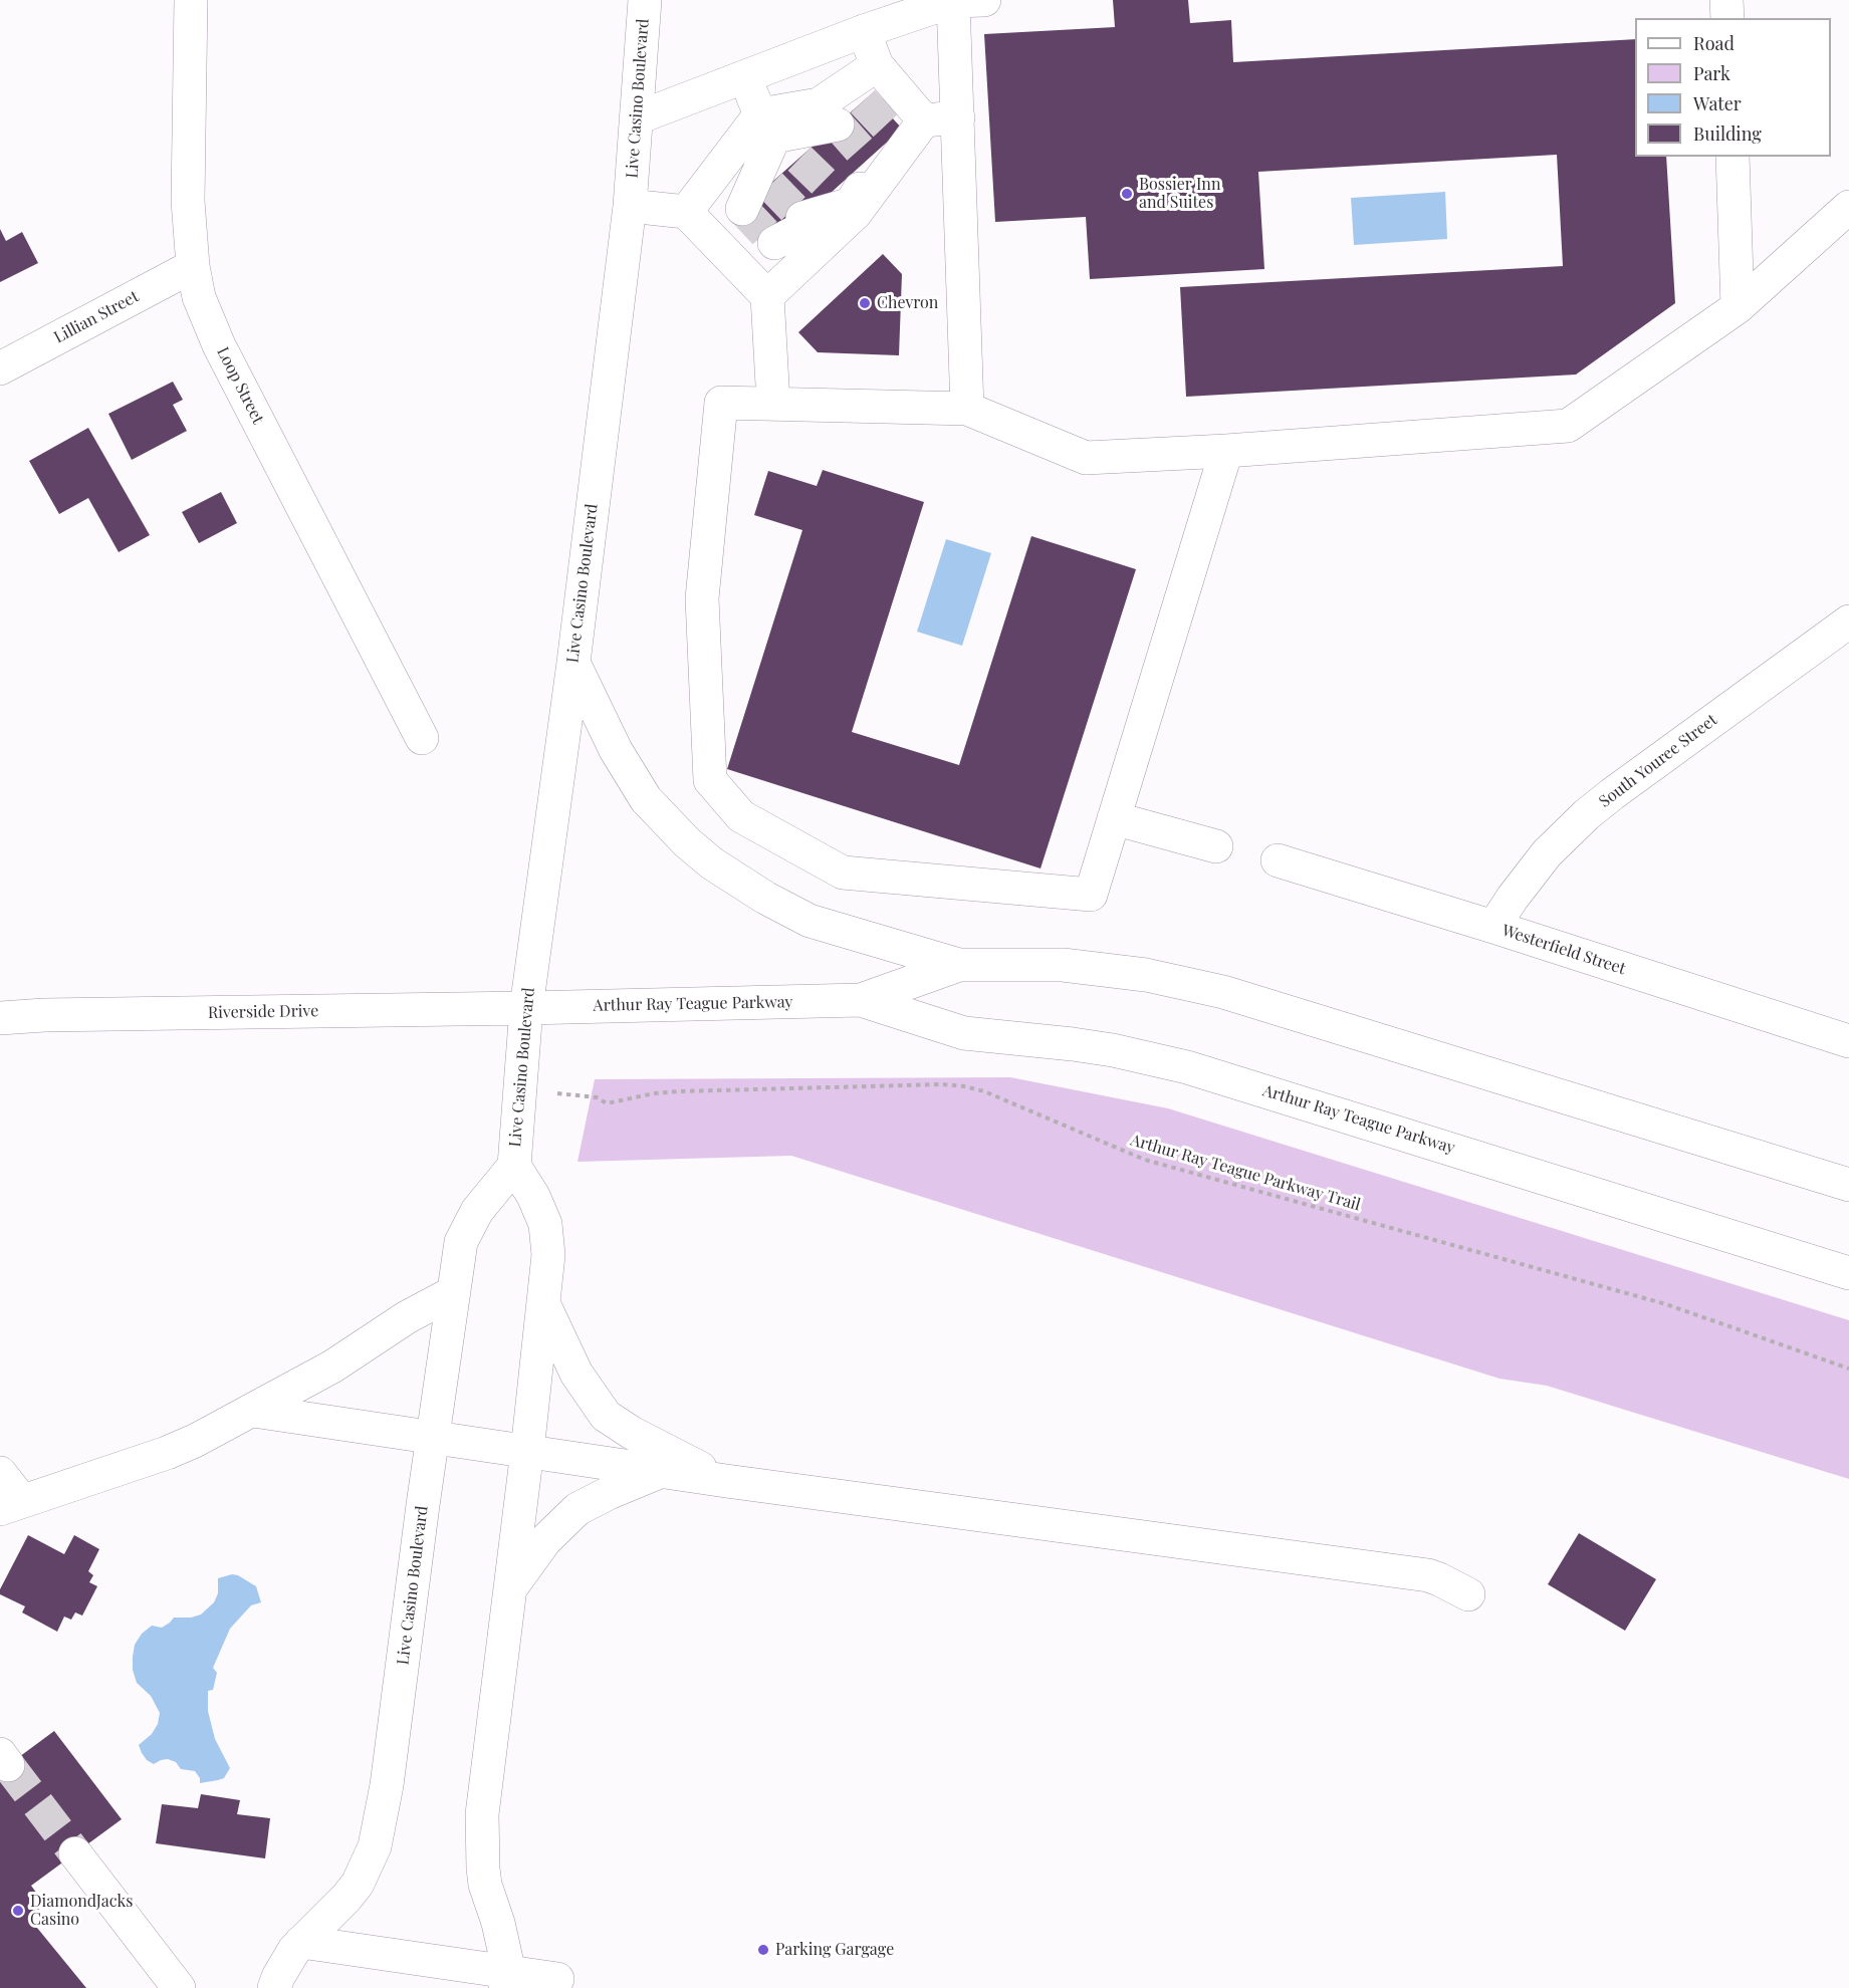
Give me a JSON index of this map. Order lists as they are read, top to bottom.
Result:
{
  "streets": {
    "street": [
      "Live Casino Boulevard",
      "Lillian Street",
      "Loop Street",
      "South Youree Street",
      "Westerfield Street",
      "Arthur Ray Teague Parkway",
      "Riverside Drive"
    ],
    "path": ["Arthur Ray Teague Parkway Trail"]
  },
  "crossings": [
    ["Live Casino Boulevard", "Arthur Ray Teague Parkway"],
    ["Live Casino Boulevard", "Riverside Drive"],
    ["Live Casino Boulevard", "Arthur Ray Teague Parkway Trail"],
    ["Lillian Street", "Loop Street"],
    ["South Youree Street", "Westerfield Street"],
    ["Arthur Ray Teague Parkway", "Riverside Drive"]
  ],
  "places": [
    "Bossier Inn and Suites",
    "Chevron",
    "DiamondJacks Casino",
    "Parking Gargage"
  ],
  "legend": [
    "Road",
    "Park",
    "Water",
    "Building"
  ]
}
